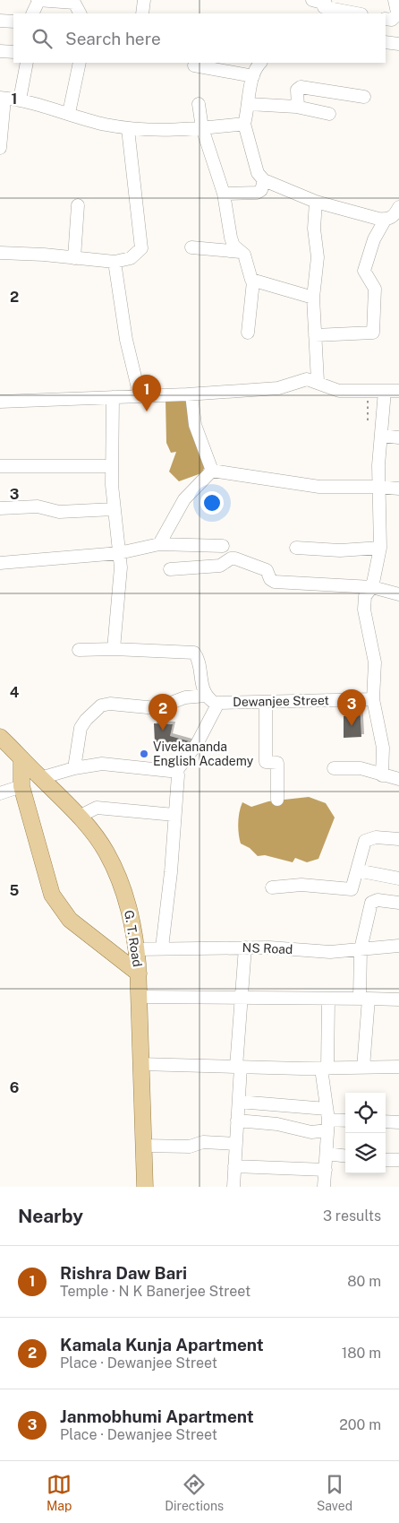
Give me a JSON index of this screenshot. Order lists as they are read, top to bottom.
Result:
{
  "streets": {
    "main road": ["G. T. Road"],
    "street": ["Dewanjee Street", "NS Road"]
  },
  "crossings": [
    ["G. T. Road", "NS Road"]
  ],
  "places": ["Vivekananda English Academy"],
  "page": {
    "search": "Search here",
    "pins": ["1", "3", "2"],
    "heading": ["Nearby", "3 results"],
    "list": [
      {
        "mark": "1",
        "name": "Rishra Daw Bari",
        "note": "Temple · N K Banerjee Street",
        "value": "80 m"
      },
      {
        "mark": "2",
        "name": "Kamala Kunja Apartment",
        "note": "Place · Dewanjee Street",
        "value": "180 m"
      },
      {
        "mark": "3",
        "name": "Janmobhumi Apartment",
        "note": "Place · Dewanjee Street",
        "value": "200 m"
      }
    ],
    "nav": ["Map", "Directions", "Saved"]
  },
  "grid": {
    "rows": [
      "1",
      "2",
      "3",
      "4",
      "5",
      "6"
    ]
  }
}
